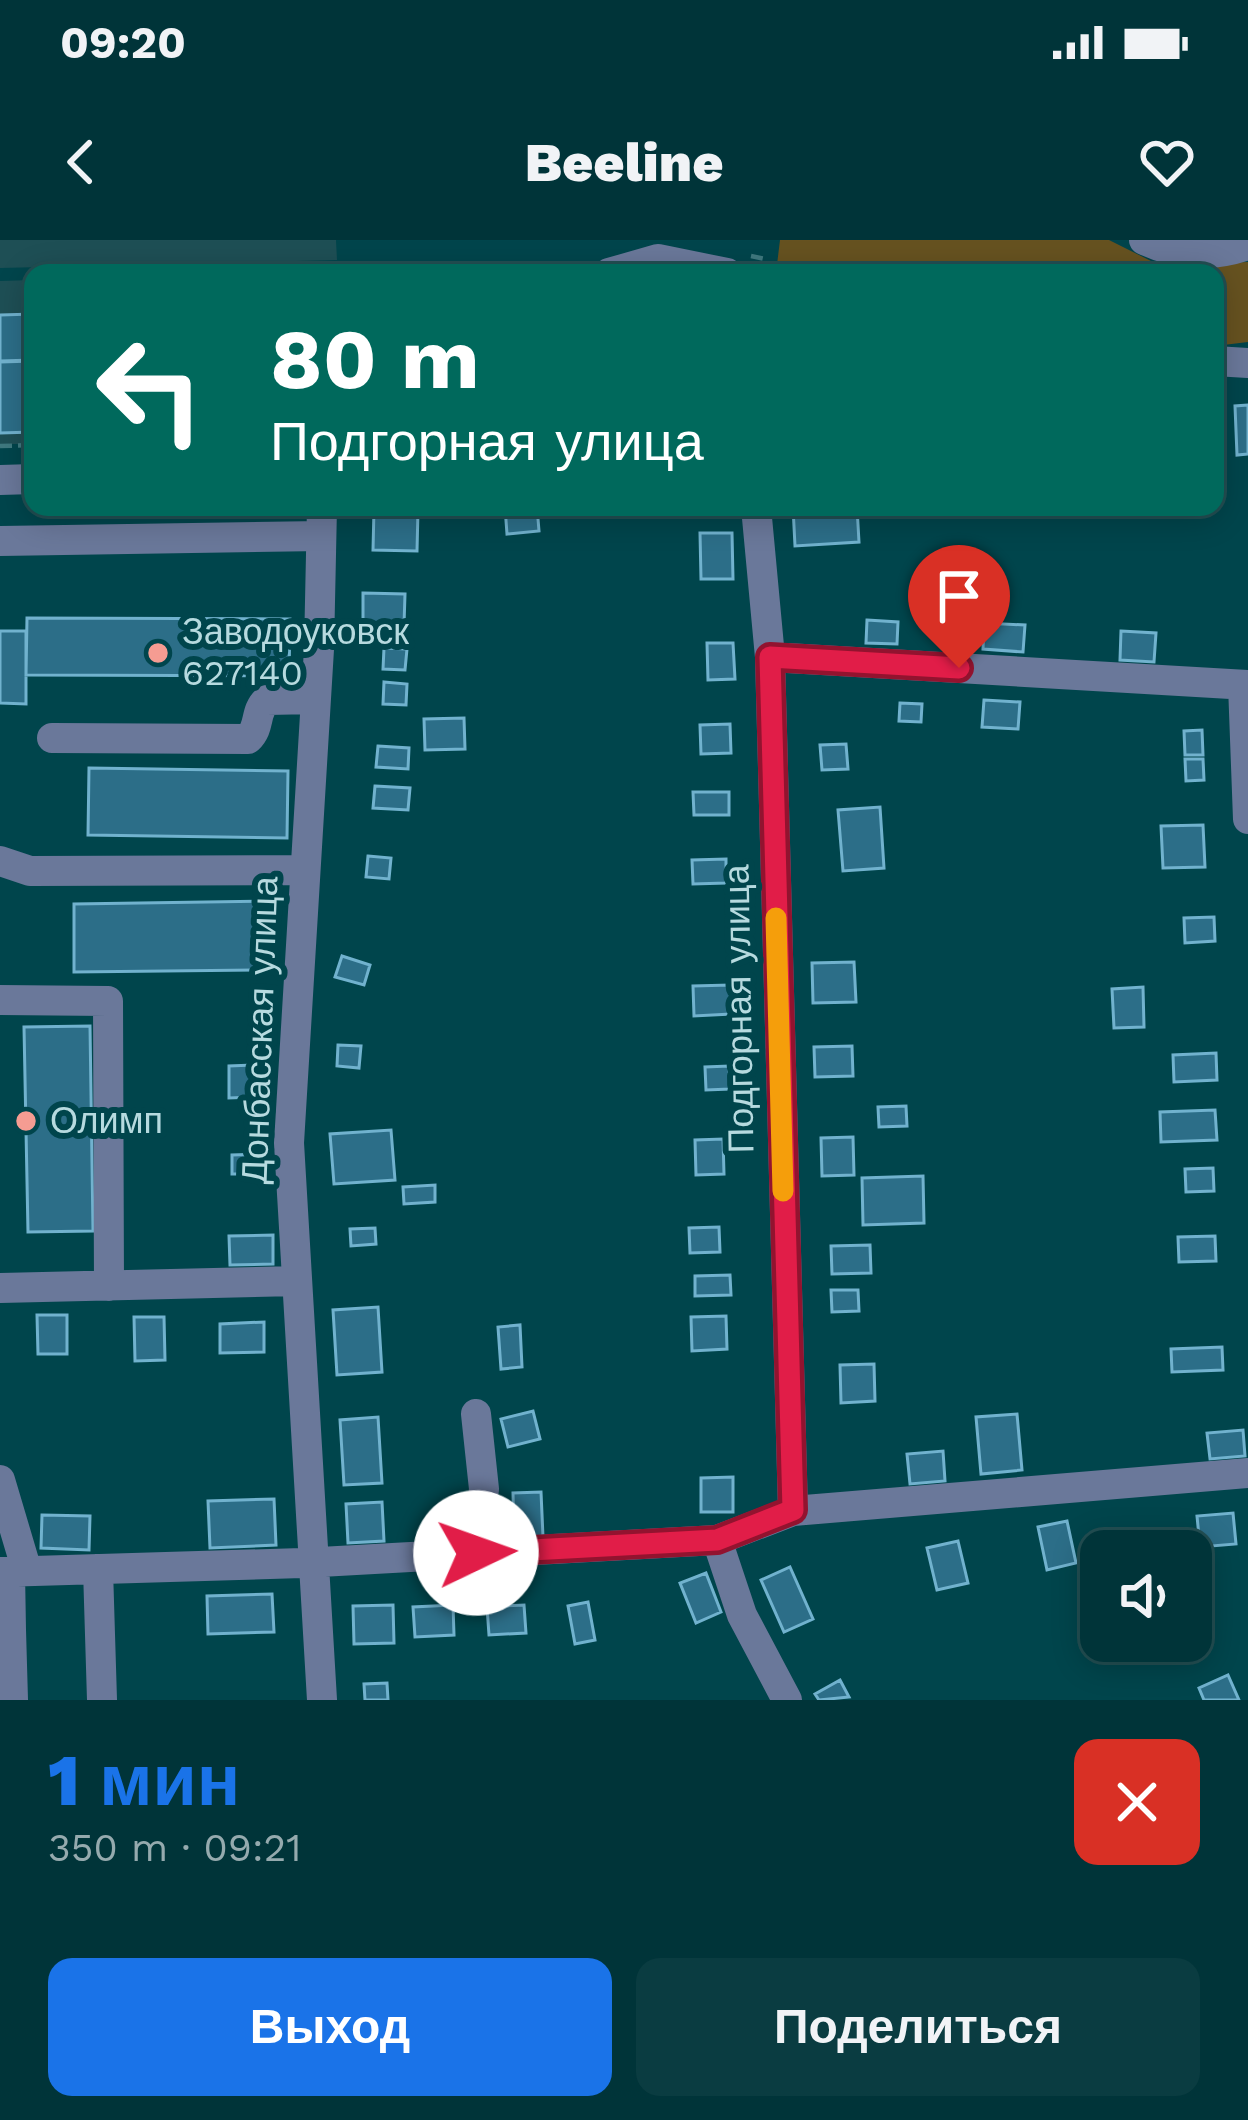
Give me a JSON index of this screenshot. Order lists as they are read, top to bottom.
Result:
{
  "streets": {
    "street": ["Подгорная улица", "Донбасская улица"]
  },
  "places": ["Заводоуковск 627140", "Олимп"],
  "page": {
    "status": "09:20",
    "header": "Beeline",
    "turn": ["80 m", "Подгорная улица"],
    "heading": ["1 мин", "350 m · 09:21"],
    "buttons": ["Выход", "Поделиться"]
  }
}
